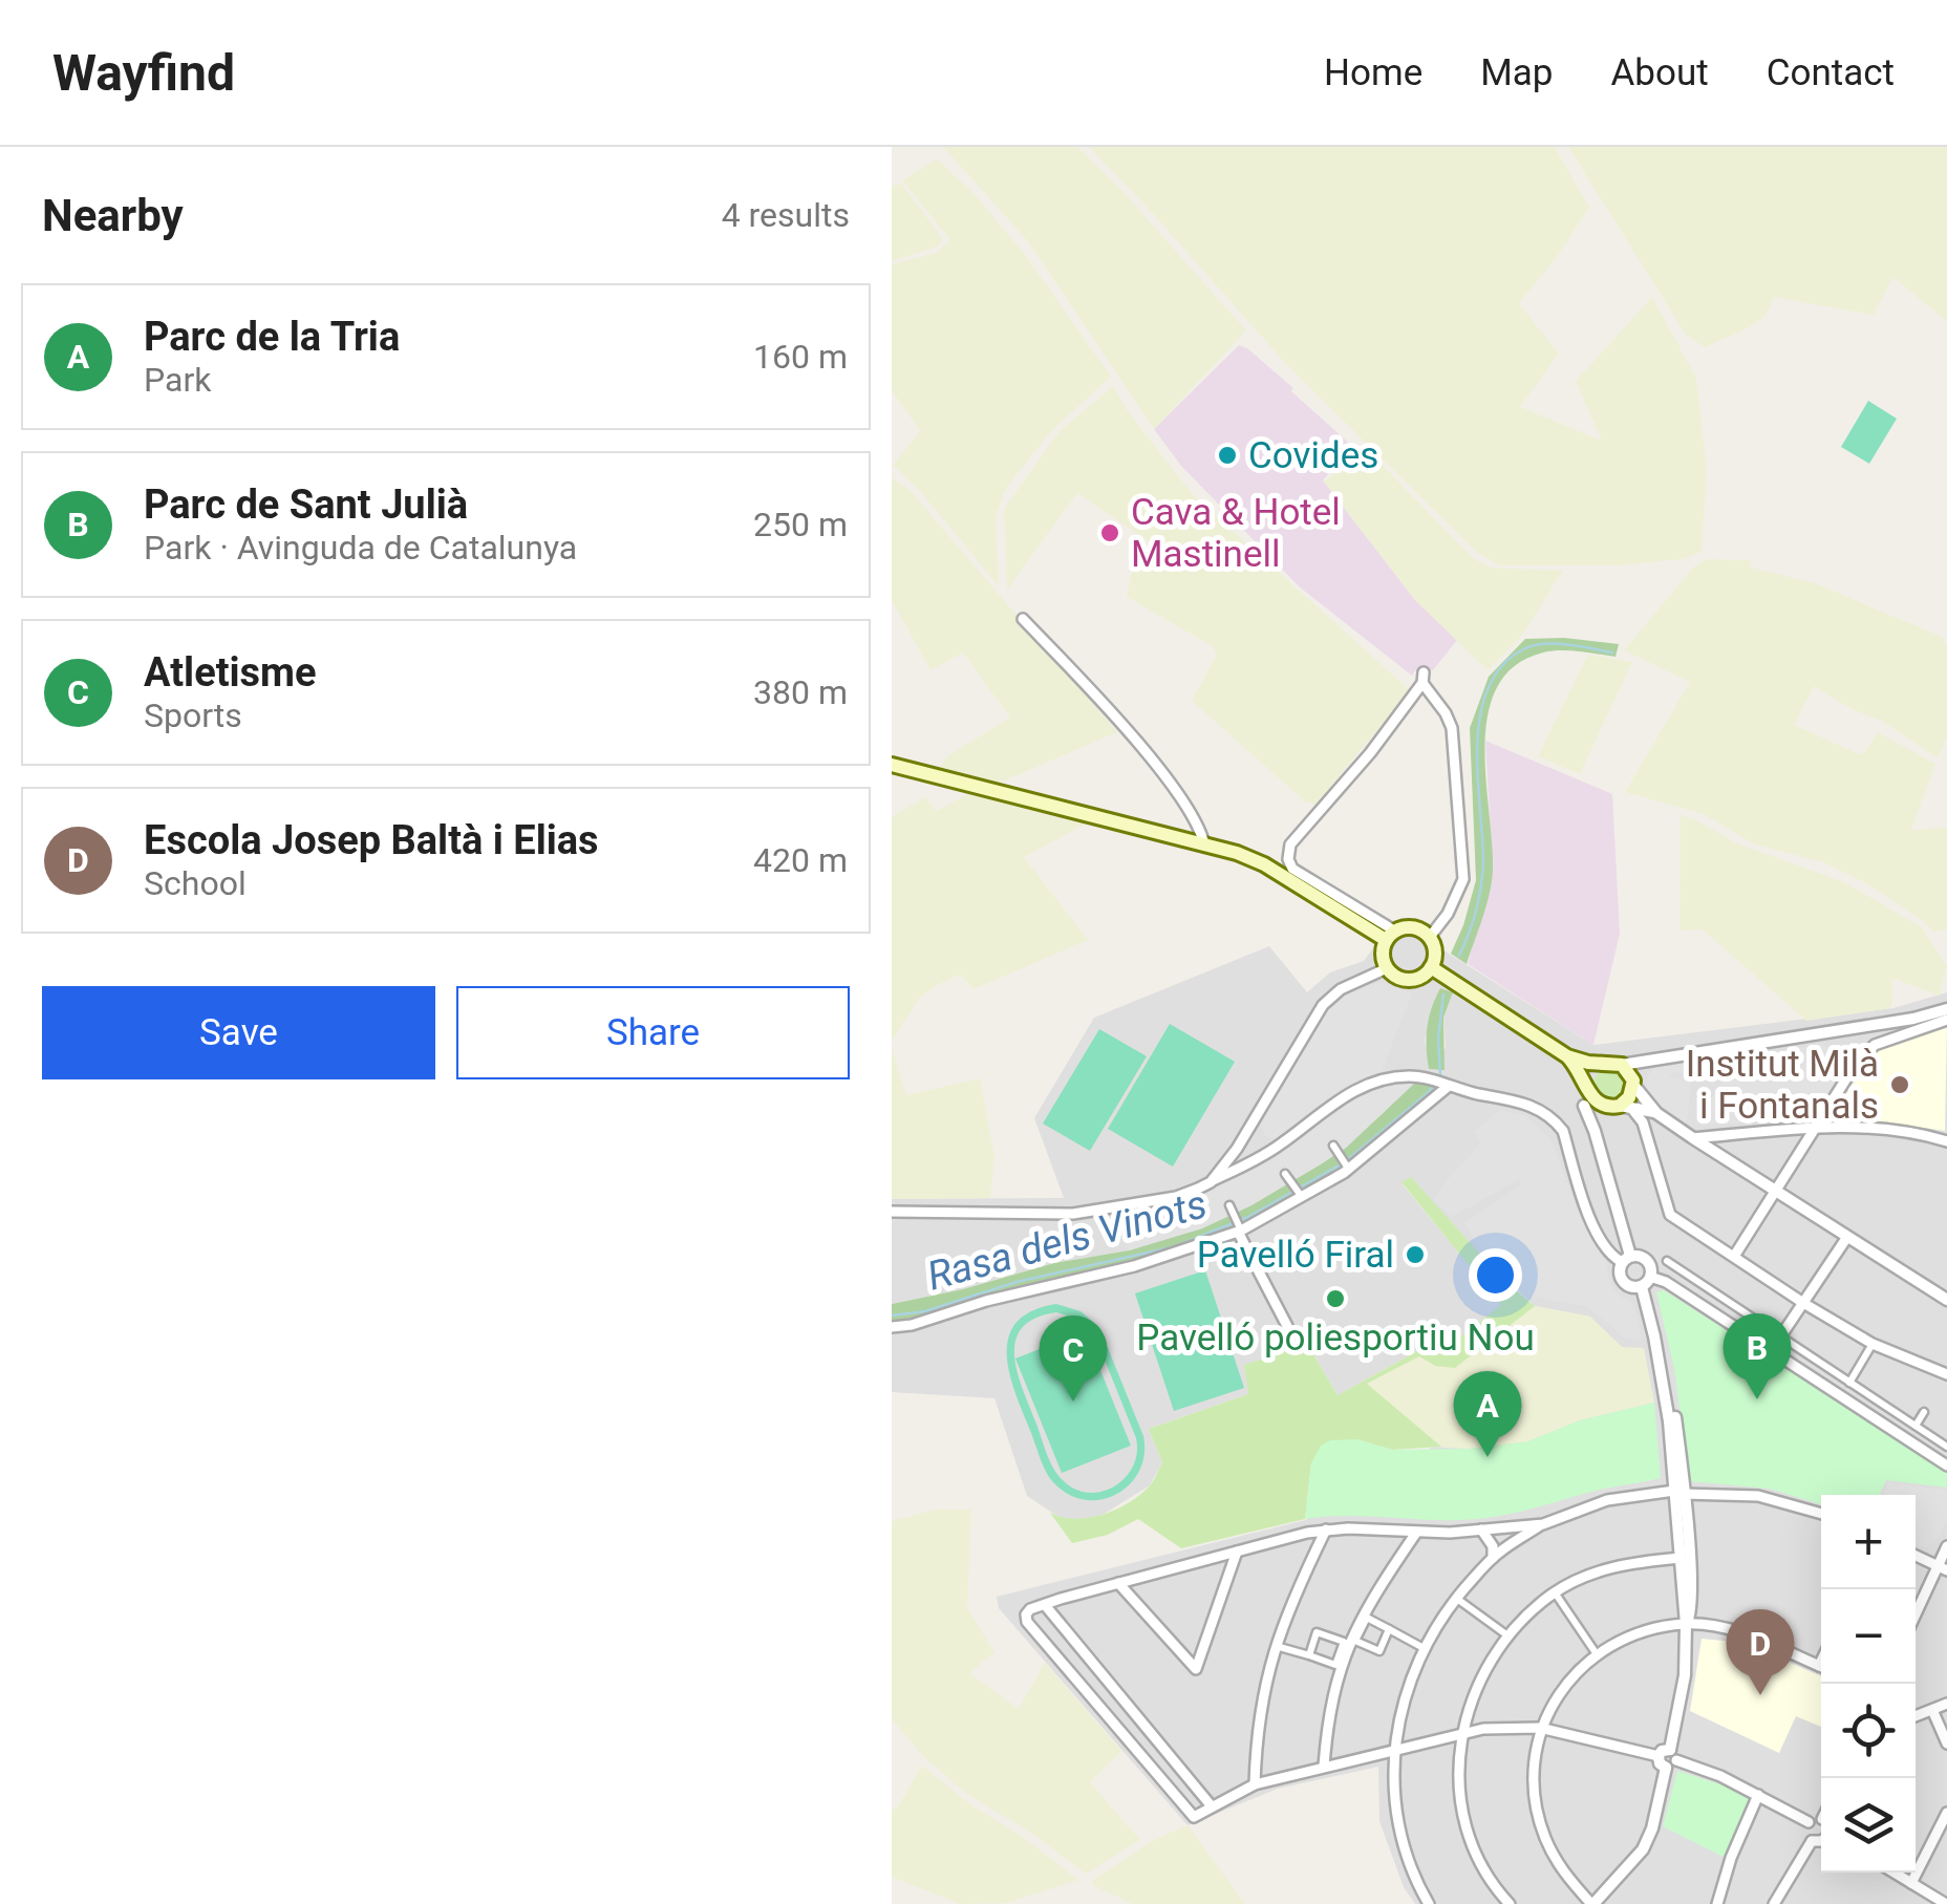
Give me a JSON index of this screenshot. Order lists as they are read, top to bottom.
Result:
{
  "water": ["Rasa dels Vinots"],
  "places": [
    "Covides",
    "Cava & Hotel Mastinell",
    "Institut Milà i Fontanals",
    "Pavelló Firal",
    "Pavelló poliesportiu Nou"
  ],
  "page": {
    "header": "Wayfind",
    "nav": [
      "Home",
      "Map",
      "About",
      "Contact"
    ],
    "heading": ["Nearby", "4 results"],
    "list": [
      {
        "mark": "A",
        "name": "Parc de la Tria",
        "note": "Park",
        "value": "160 m"
      },
      {
        "mark": "B",
        "name": "Parc de Sant Julià",
        "note": "Park · Avinguda de Catalunya",
        "value": "250 m"
      },
      {
        "mark": "C",
        "name": "Atletisme",
        "note": "Sports",
        "value": "380 m"
      },
      {
        "mark": "D",
        "name": "Escola Josep Baltà i Elias",
        "note": "School",
        "value": "420 m"
      }
    ],
    "buttons": ["Save", "Share"],
    "pins": [
      "B",
      "C",
      "A",
      "D"
    ],
    "map_buttons": ["+", "−"]
  }
}
